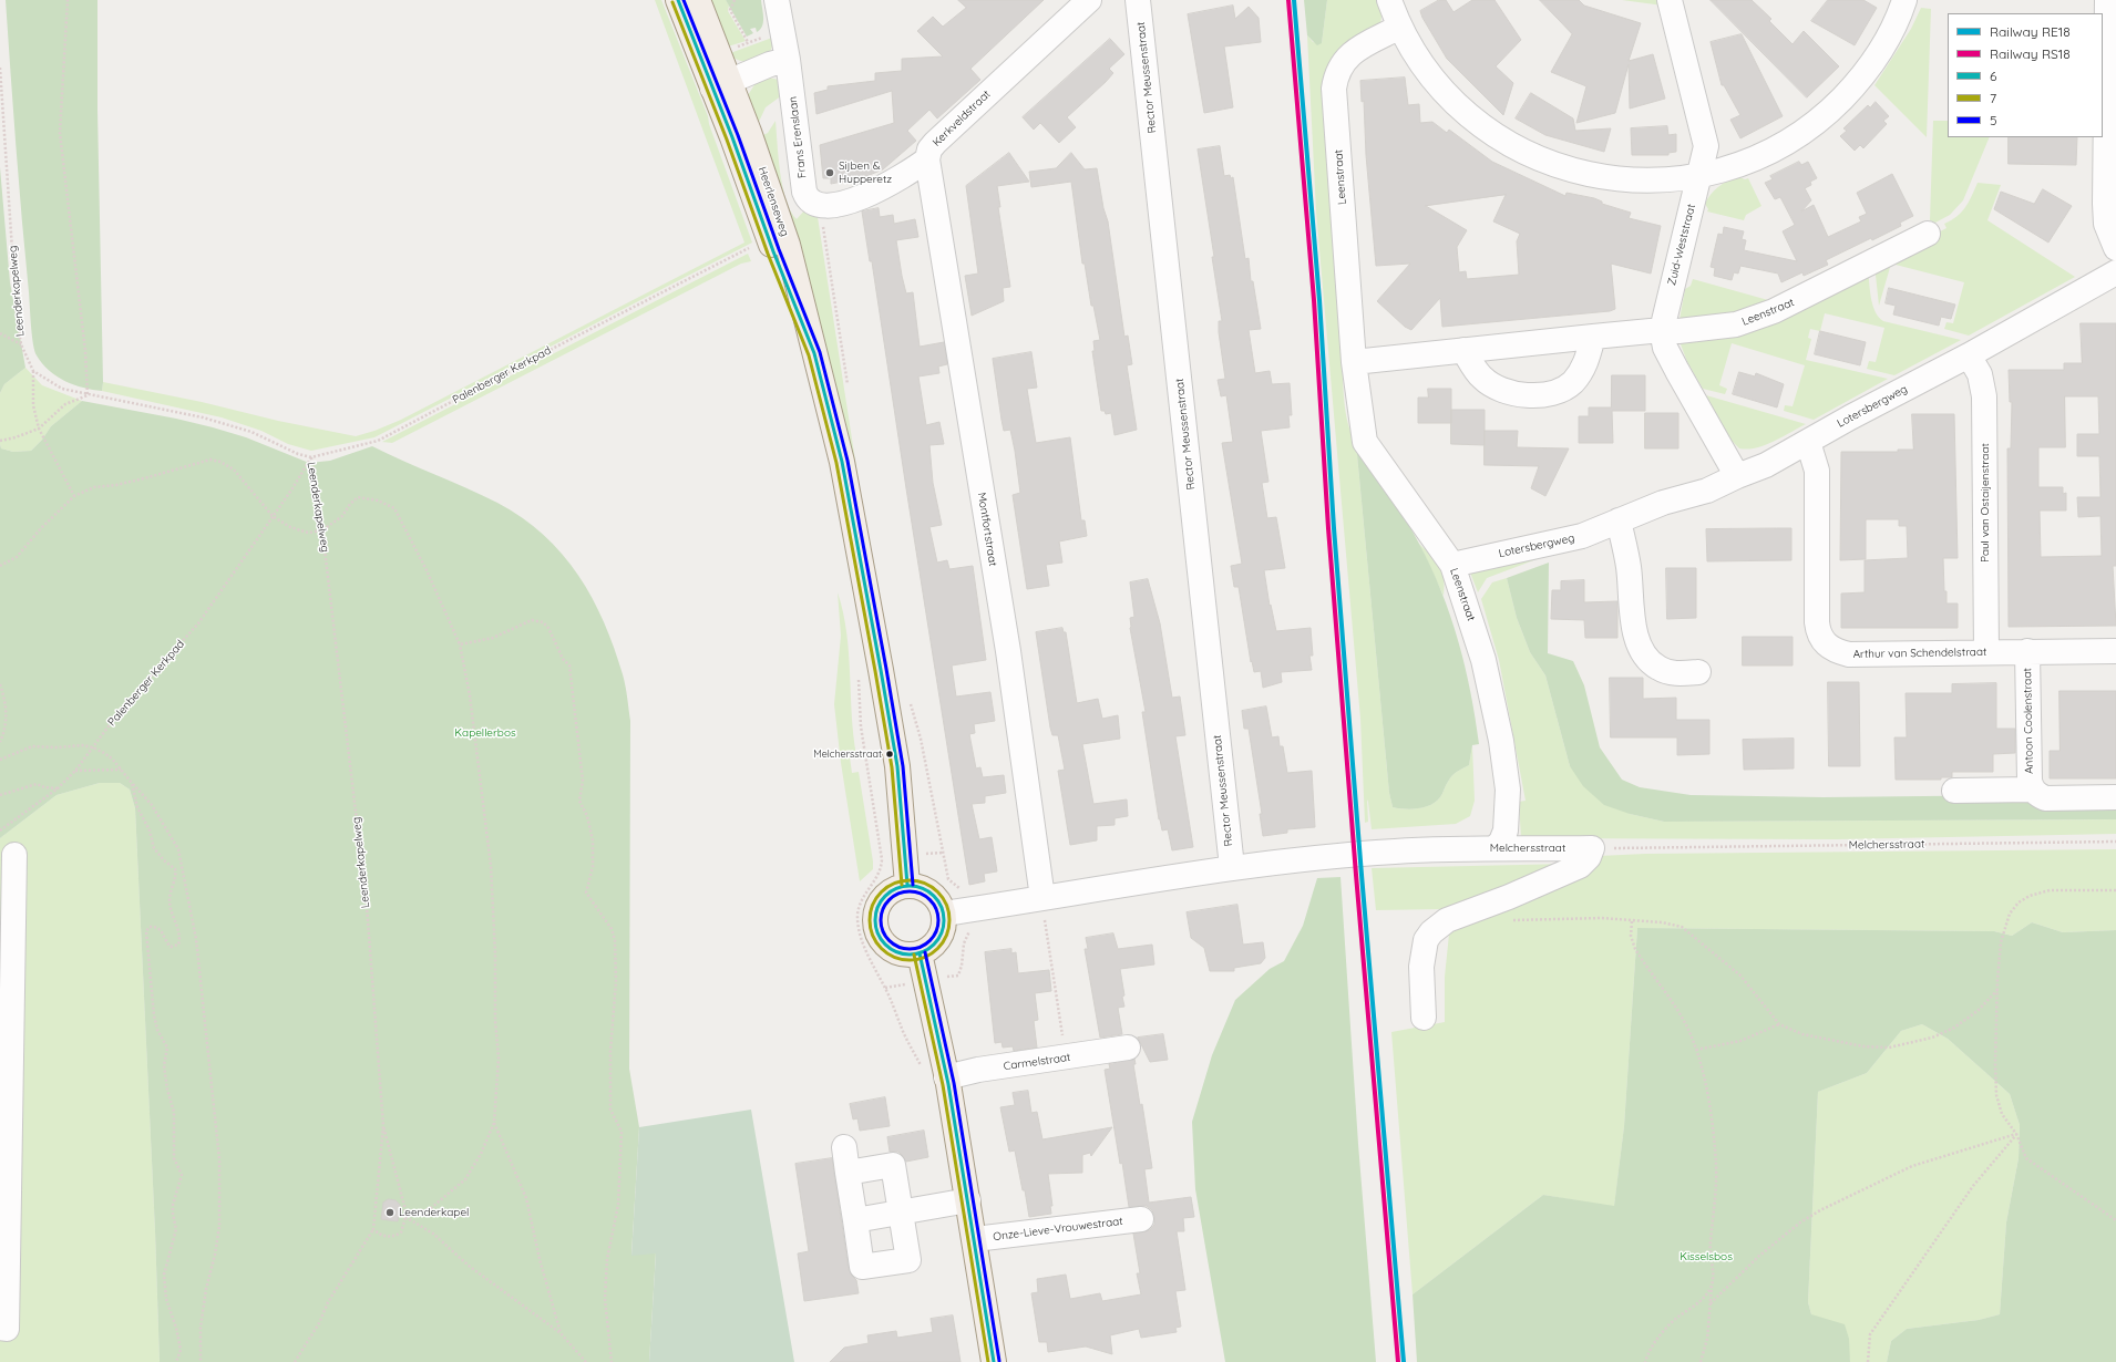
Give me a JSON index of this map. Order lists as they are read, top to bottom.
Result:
{
  "streets": {
    "main road": ["Heerlenseweg"],
    "street": [
      "Rector Meussenstraat",
      "Kerkveldstraat",
      "Frans Erenslaan",
      "Leenstraat",
      "Zuid-Weststraat",
      "Lotersbergweg",
      "Paul van Ostaijenstraat",
      "Montfortstraat",
      "Arthur van Schendelstraat",
      "Antoon Coolenstraat",
      "Melchersstraat",
      "Carmelstraat",
      "Onze-Lieve-Vrouwestraat"
    ],
    "path": ["Leenderkapelweg", "Palenberger Kerkpad"]
  },
  "crossings": [
    ["Rector Meussenstraat", "Melchersstraat"],
    ["Kerkveldstraat", "Frans Erenslaan"],
    ["Kerkveldstraat", "Montfortstraat"],
    ["Leenstraat", "Zuid-Weststraat"],
    ["Leenstraat", "Lotersbergweg"],
    ["Leenstraat", "Melchersstraat"],
    ["Heerlenseweg", "Melchersstraat"],
    ["Zuid-Weststraat", "Lotersbergweg"],
    ["Leenderkapelweg", "Palenberger Kerkpad"],
    ["Lotersbergweg", "Paul van Ostaijenstraat"],
    ["Lotersbergweg", "Arthur van Schendelstraat"],
    ["Paul van Ostaijenstraat", "Arthur van Schendelstraat"],
    ["Montfortstraat", "Melchersstraat"],
    ["Arthur van Schendelstraat", "Antoon Coolenstraat"]
  ],
  "parks": ["Kapellerbos", "Kisselsbos"],
  "places": ["Sijben & Hupperetz", "Melchersstraat", "Leenderkapel"],
  "lines": [
    "rail line RE18",
    "rail line RS18",
    "transit line 6",
    "transit line 5",
    "transit line 7"
  ],
  "legend": [
    "Railway RE18",
    "Railway RS18",
    "6",
    "7",
    "5"
  ]
}
